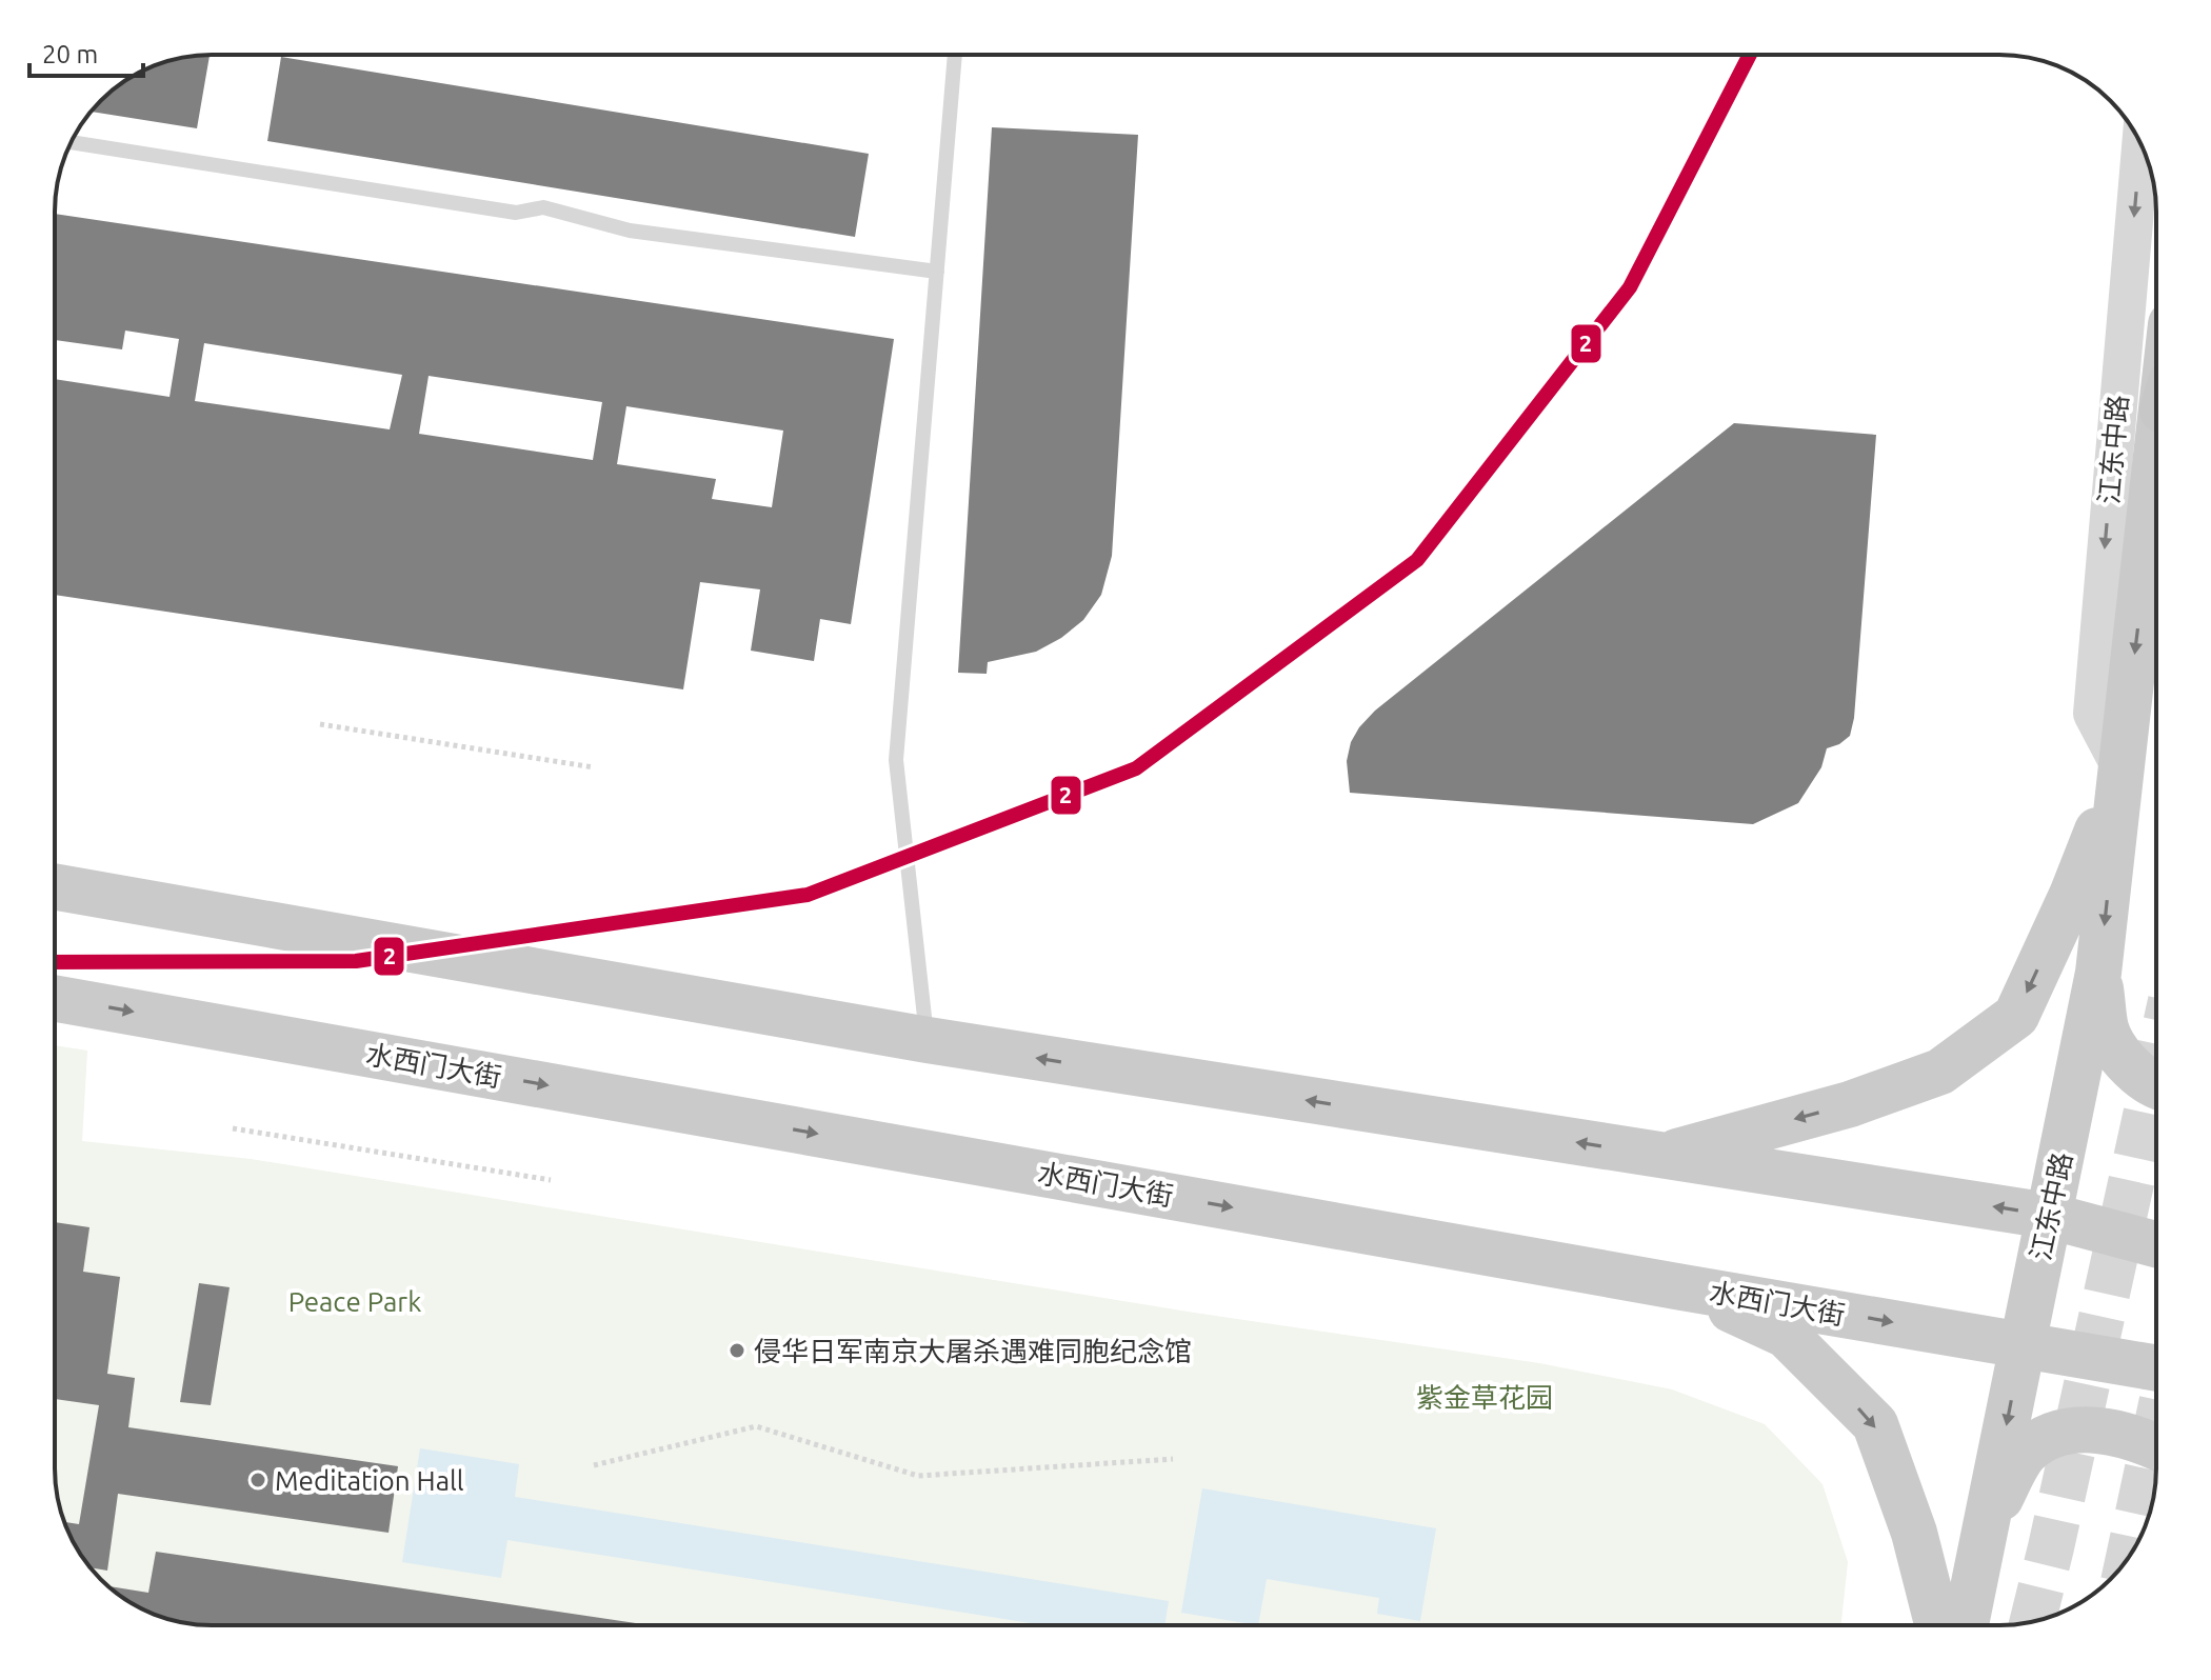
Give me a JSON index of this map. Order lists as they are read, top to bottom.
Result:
{
  "streets": {
    "main road": ["江东中路", "水西门大街"]
  },
  "crossings": [
    ["江东中路", "水西门大街"]
  ],
  "one_way": ["江东中路"],
  "parks": ["Peace Park", "紫金草花园"],
  "places": ["侵华日军南京大屠杀遇难同胞纪念馆", "Meditation Hall"],
  "lines": ["transit line 2"],
  "scale_bar": "20 m"
}
